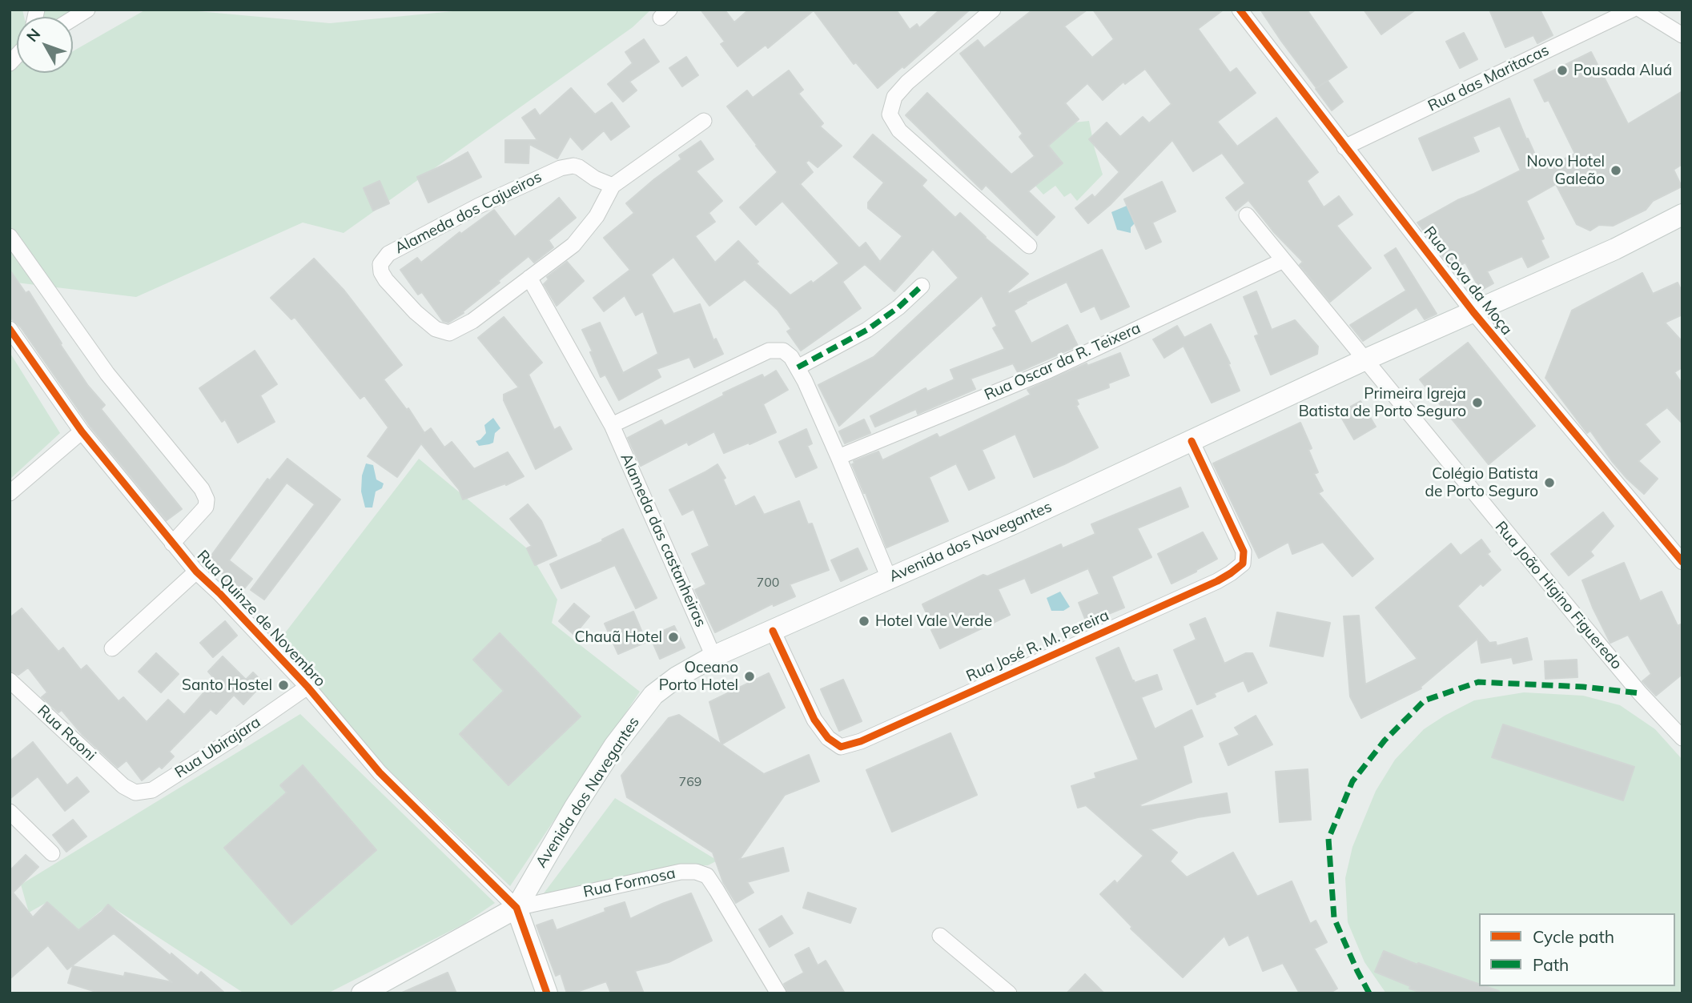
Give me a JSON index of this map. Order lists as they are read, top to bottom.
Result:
{
  "streets": {
    "main road": ["Avenida dos Navegantes"],
    "street": [
      "Rua das Maritacas",
      "Alameda dos Cajueiros",
      "Rua Cova da Moça",
      "Rua Oscar da R. Teixera",
      "Alameda das castanheiras",
      "Rua João Higino Figueredo",
      "Rua Quinze de Novembro",
      "Rua José R. M. Pereira",
      "Rua Raoni",
      "Rua Ubirajara",
      "Rua Formosa"
    ]
  },
  "crossings": [
    ["Rua das Maritacas", "Rua Cova da Moça"],
    ["Alameda dos Cajueiros", "Alameda das castanheiras"],
    ["Rua Cova da Moça", "Avenida dos Navegantes"],
    ["Rua Oscar da R. Teixera", "Rua João Higino Figueredo"],
    ["Alameda das castanheiras", "Avenida dos Navegantes"],
    ["Avenida dos Navegantes", "Rua João Higino Figueredo"],
    ["Avenida dos Navegantes", "Rua Quinze de Novembro"],
    ["Avenida dos Navegantes", "Rua José R. M. Pereira"],
    ["Avenida dos Navegantes", "Rua Formosa"],
    ["Rua Quinze de Novembro", "Rua Ubirajara"],
    ["Rua Quinze de Novembro", "Rua Formosa"],
    ["Rua Raoni", "Rua Ubirajara"]
  ],
  "places": [
    "Pousada Aluá",
    "Novo Hotel Galeão",
    "Primeira Igreja Batista de Porto Seguro",
    "Colégio Batista de Porto Seguro",
    "Hotel Vale Verde",
    "Chauã Hotel",
    "Oceano Porto Hotel",
    "Santo Hostel"
  ],
  "house_numbers": ["700", "769"],
  "legend": ["Cycle path", "Path"],
  "north": "top left"
}
